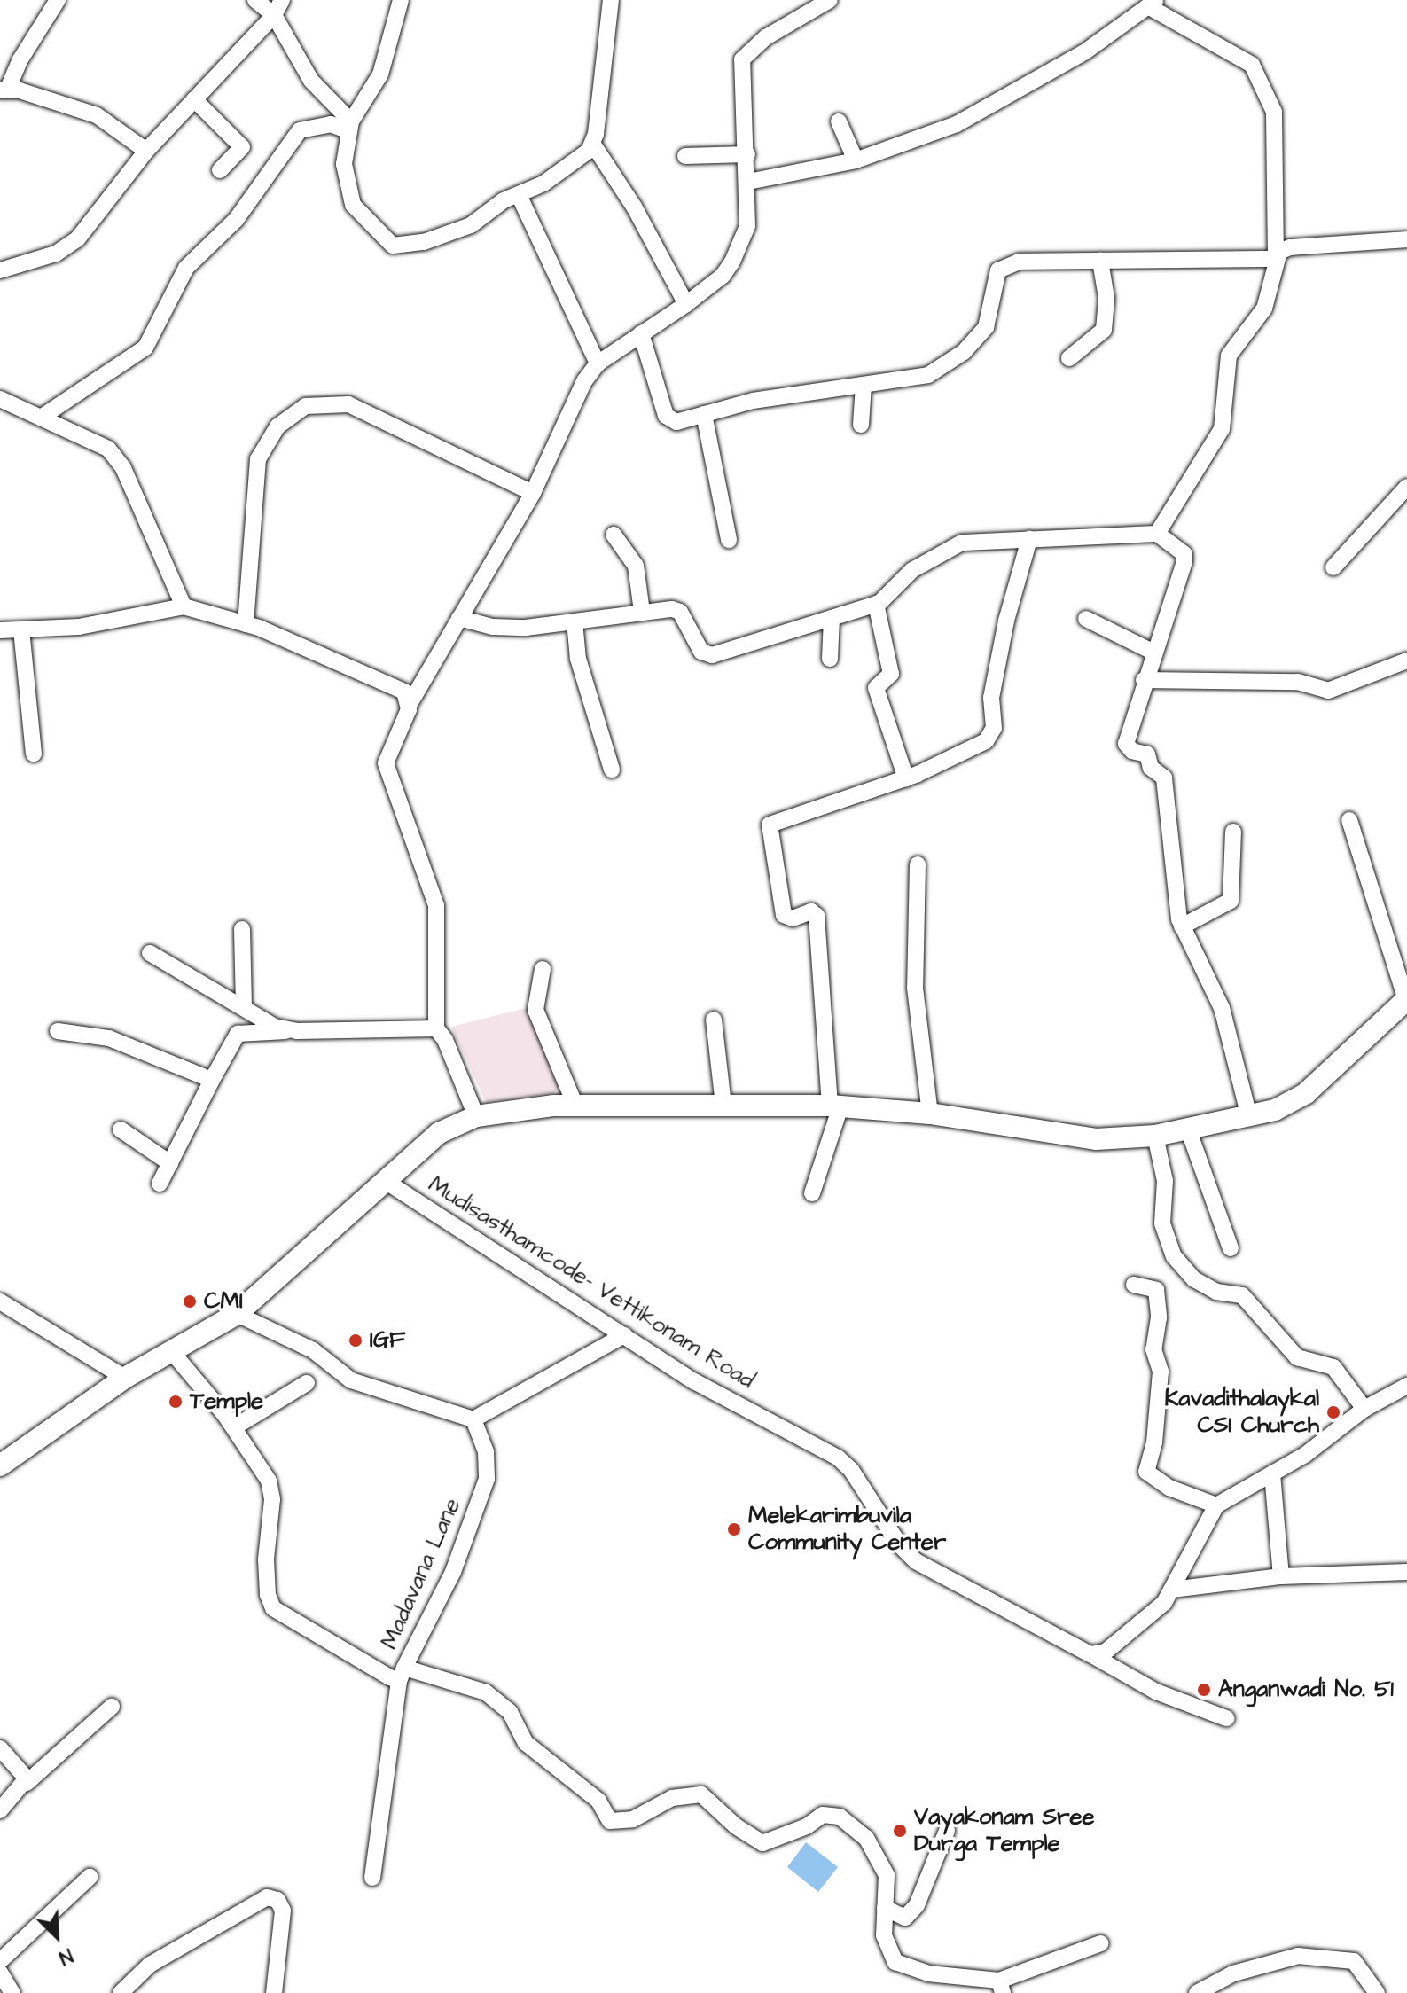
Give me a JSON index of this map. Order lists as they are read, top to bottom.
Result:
{
  "streets": {
    "street": ["Mudisasthamcode- Vettikonam Road", "Madavana Lane"]
  },
  "places": [
    "CMI",
    "IGF",
    "Temple",
    "Kavadithalaykal CSI Church",
    "Melekarimbuvila Community Center",
    "Anganwadi No. 51",
    "Vayakonam Sree Durga Temple"
  ],
  "north": "bottom right"
}
